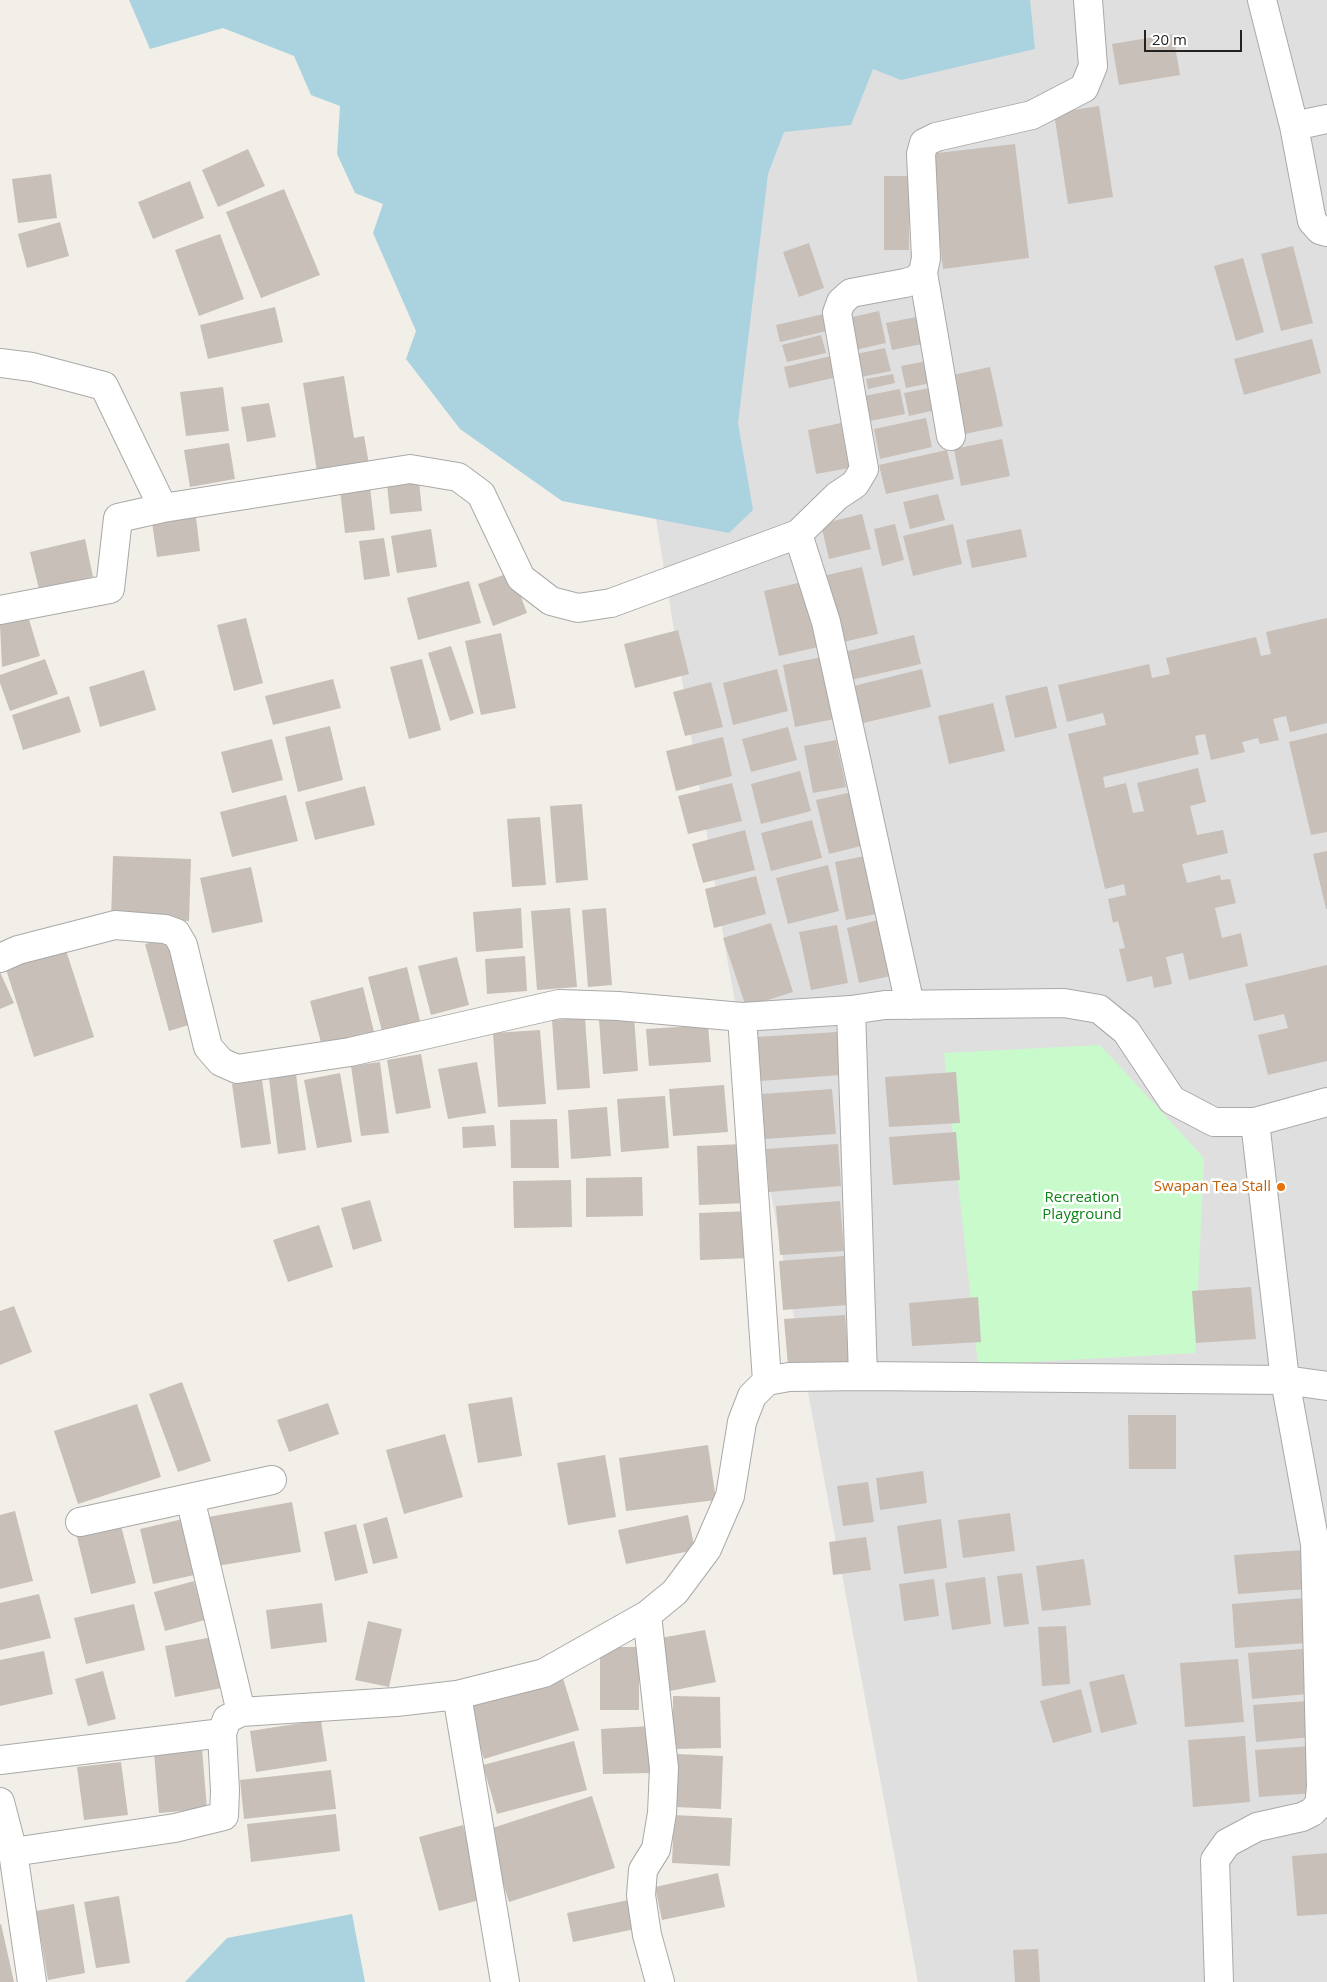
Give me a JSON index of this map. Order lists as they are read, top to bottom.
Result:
{
  "parks": ["Recreation Playground"],
  "places": ["Swapan Tea Stall"],
  "scale_bar": "20 m"
}
